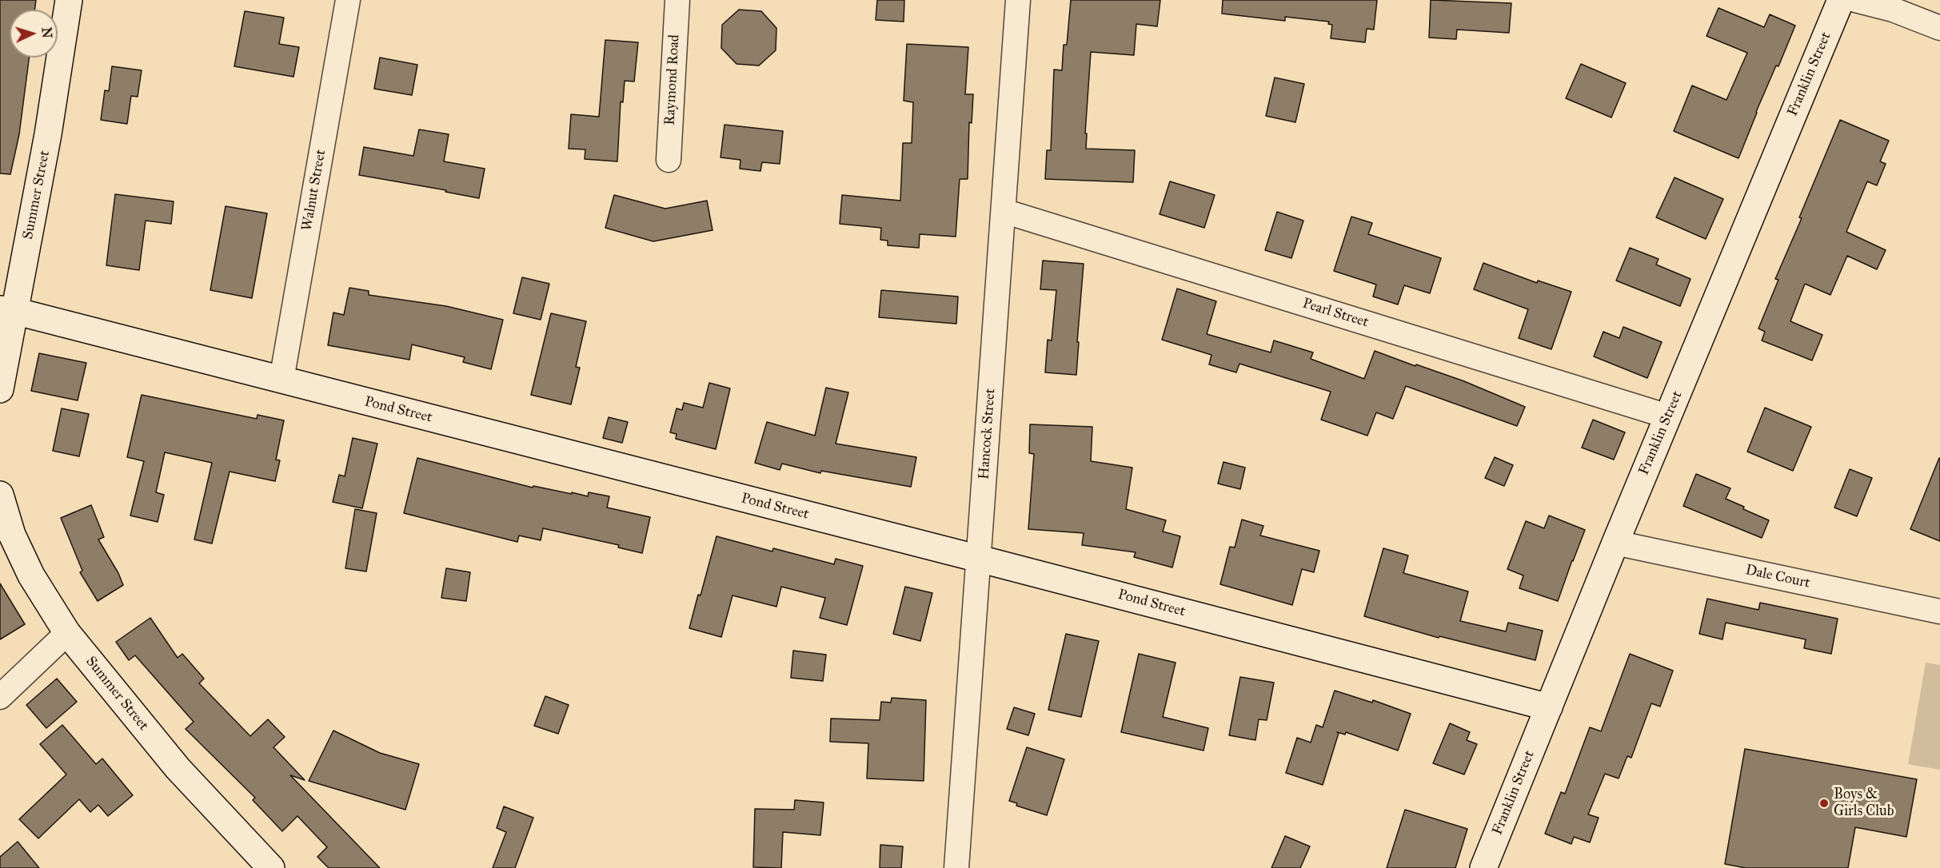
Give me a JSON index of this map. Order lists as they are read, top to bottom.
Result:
{
  "streets": {
    "main road": ["Franklin Street", "Summer Street", "Pond Street"],
    "street": [
      "Raymond Road",
      "Walnut Street",
      "Pearl Street",
      "Hancock Street",
      "Dale Court"
    ]
  },
  "crossings": [
    ["Franklin Street", "Pearl Street"],
    ["Franklin Street", "Pond Street"],
    ["Franklin Street", "Dale Court"],
    ["Walnut Street", "Pond Street"],
    ["Summer Street", "Pond Street"],
    ["Pearl Street", "Hancock Street"],
    ["Pond Street", "Hancock Street"]
  ],
  "places": ["Boys & Girls Club"],
  "north": "right"
}
